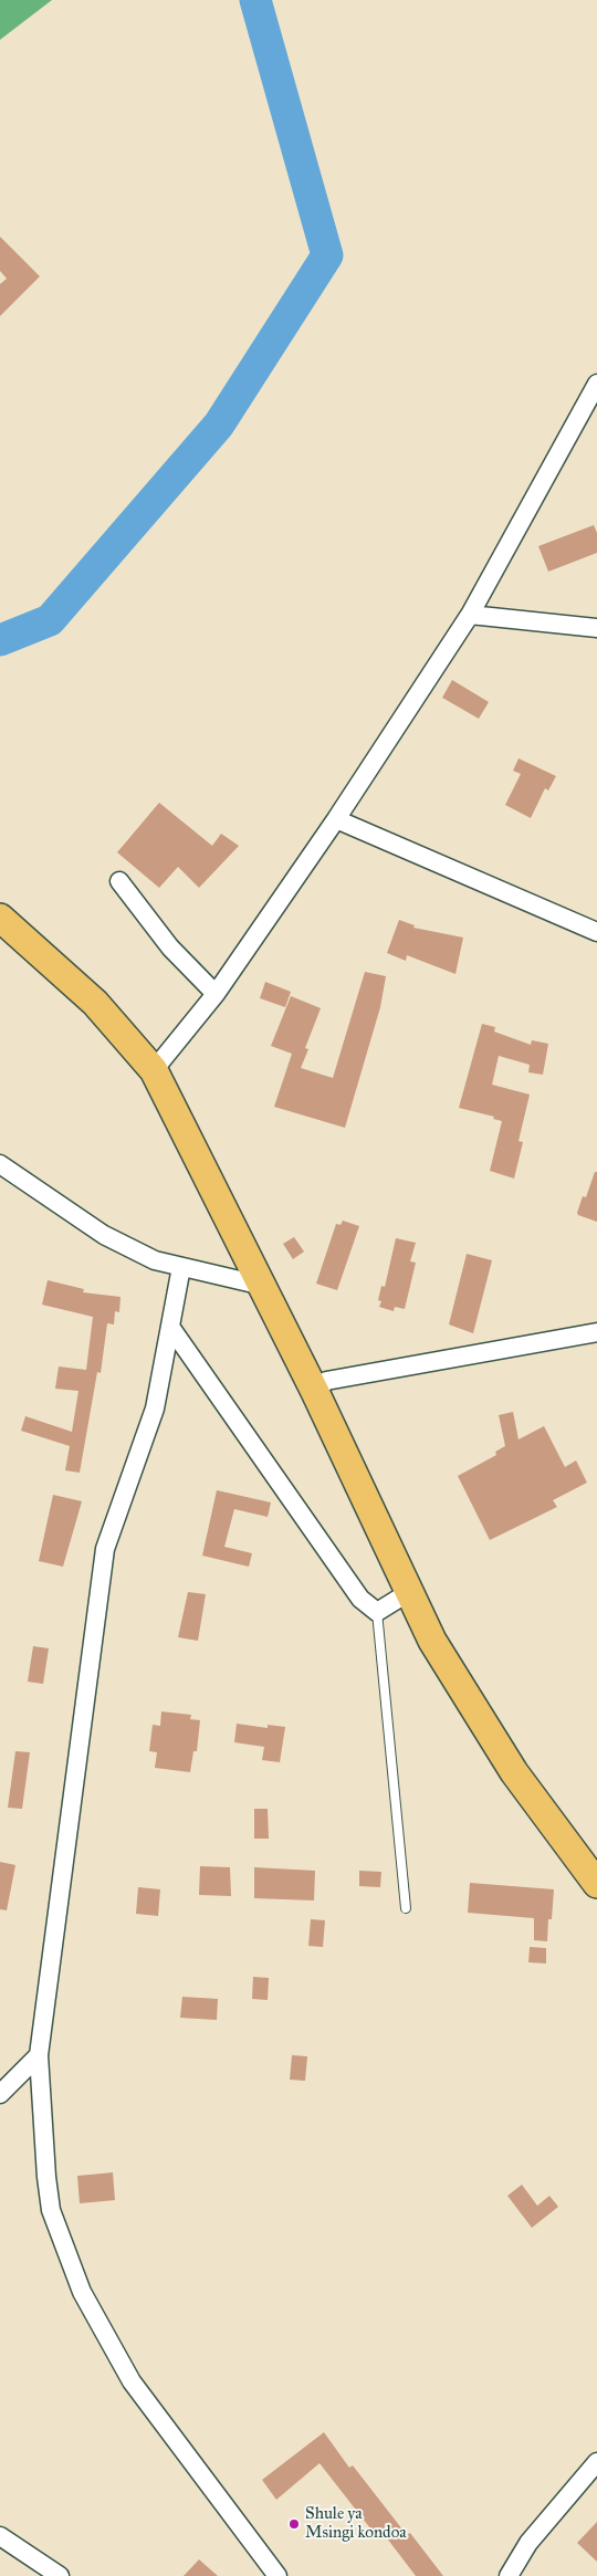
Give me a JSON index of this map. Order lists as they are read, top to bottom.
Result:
{
  "places": ["Shule ya Msingi kondoa"]
}
